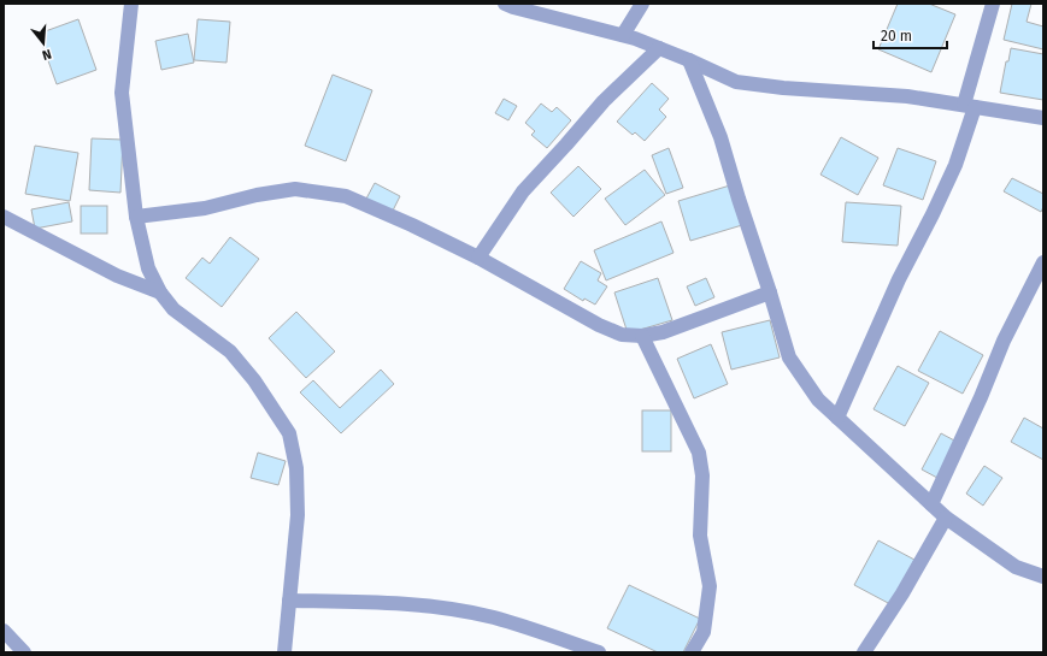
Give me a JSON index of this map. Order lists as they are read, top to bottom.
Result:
{
  "scale_bar": "20 m",
  "north": "bottom"
}
